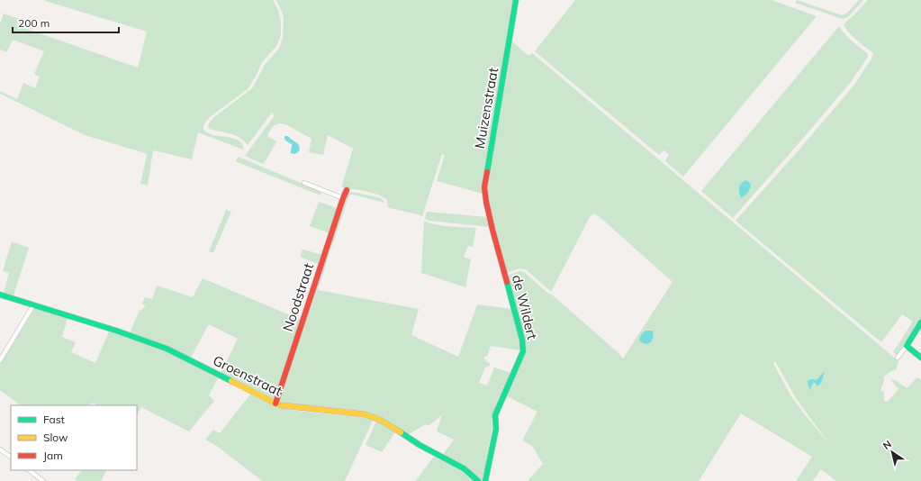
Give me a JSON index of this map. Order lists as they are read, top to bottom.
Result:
{
  "streets": {
    "street": [
      "Muizenstraat",
      "Noodstraat",
      "de Wildert",
      "Groenstraat"
    ]
  },
  "crossings": [
    ["Muizenstraat", "de Wildert"],
    ["Noodstraat", "Groenstraat"]
  ],
  "legend": ["Fast", "Slow", "Jam"],
  "scale_bar": "200 m",
  "north": "top left"
}
